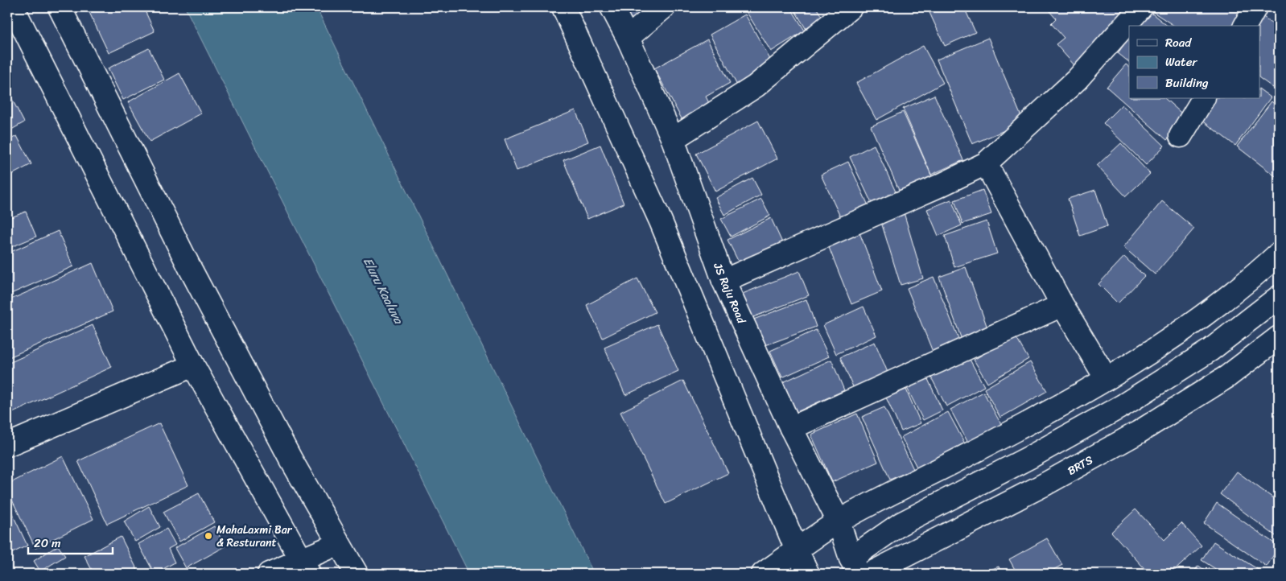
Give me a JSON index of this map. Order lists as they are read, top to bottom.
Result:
{
  "streets": {
    "main road": ["JS Raju Road", "BRTS"]
  },
  "water": ["Eluru Kaaluva"],
  "places": ["MahaLaxmi Bar & Resturant"],
  "legend": ["Road", "Water", "Building"],
  "scale_bar": "20 m"
}
